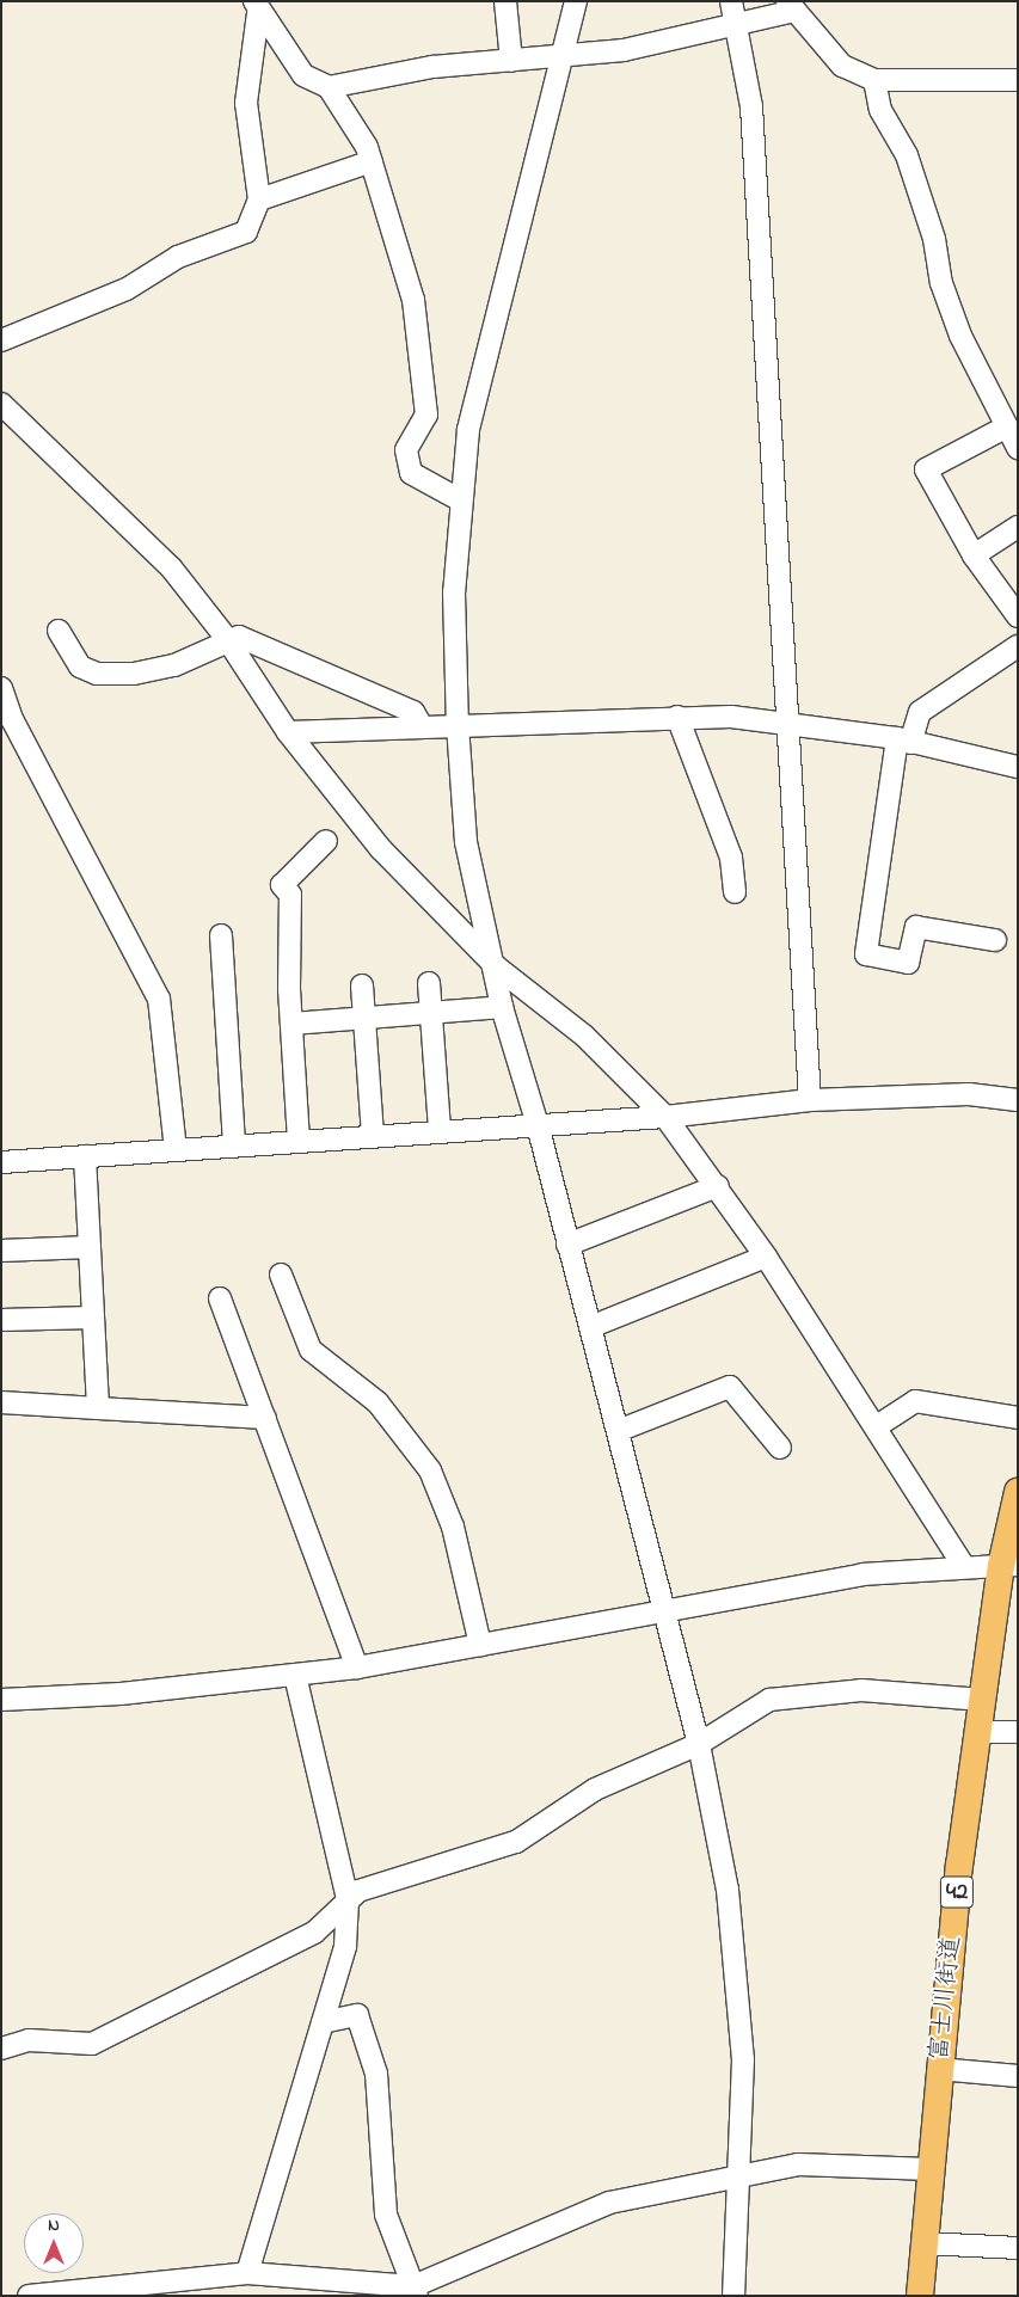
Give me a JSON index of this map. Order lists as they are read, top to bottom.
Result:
{
  "streets": {
    "main road": ["42", "富士川街道"]
  },
  "north": "top"
}
